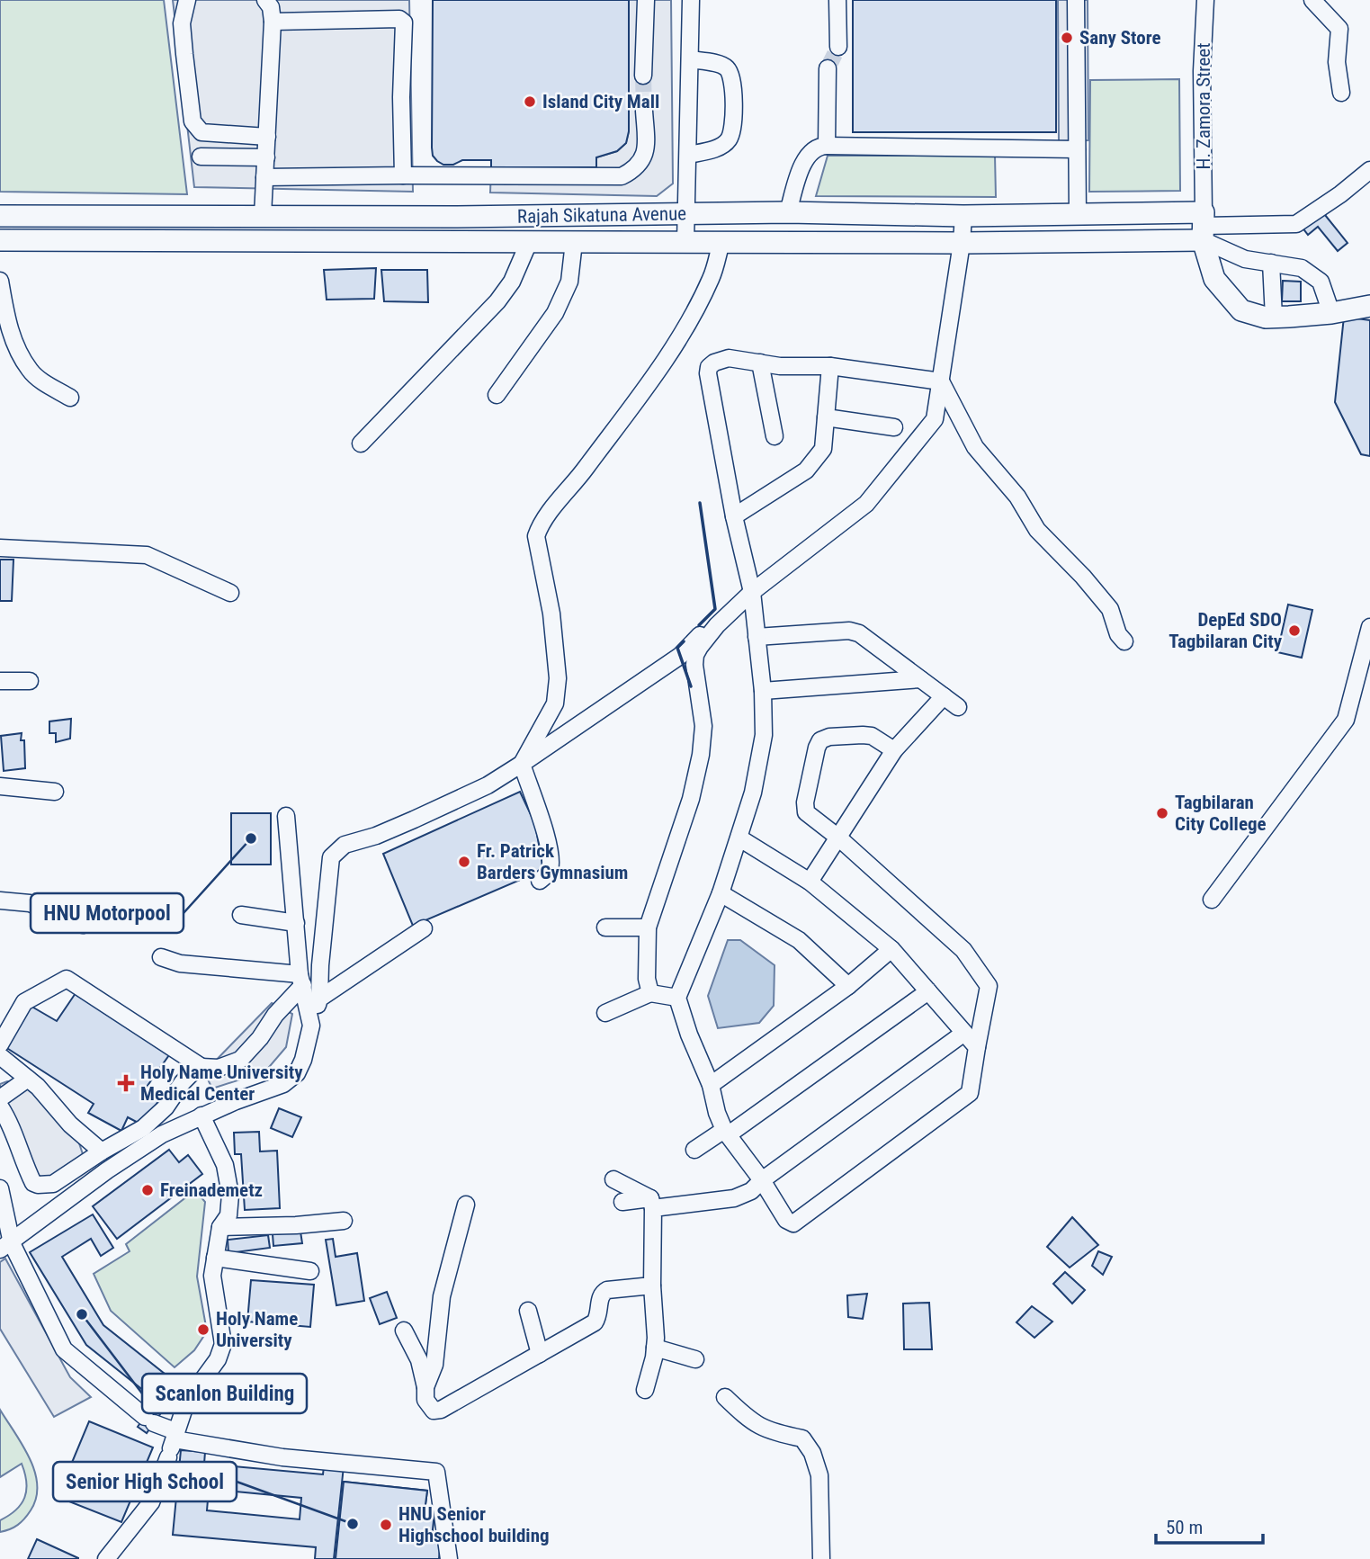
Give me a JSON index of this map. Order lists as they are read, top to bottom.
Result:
{
  "streets": {
    "main road": ["H. Zamora Street", "Rajah Sikatuna Avenue"]
  },
  "crossings": [
    ["H. Zamora Street", "Rajah Sikatuna Avenue"]
  ],
  "places": {
    "other": [
      "Sany Store",
      "Island City Mall",
      "DepEd SDO Tagbilaran City",
      "Tagbilaran City College",
      "HNU Motorpool",
      "Fr. Patrick Barders Gymnasium",
      "Freinademetz",
      "Scanlon Building",
      "Holy Name University",
      "Senior High School",
      "HNU Senior Highschool building"
    ],
    "health": ["Holy Name University Medical Center"]
  },
  "scale_bar": "50 m"
}
